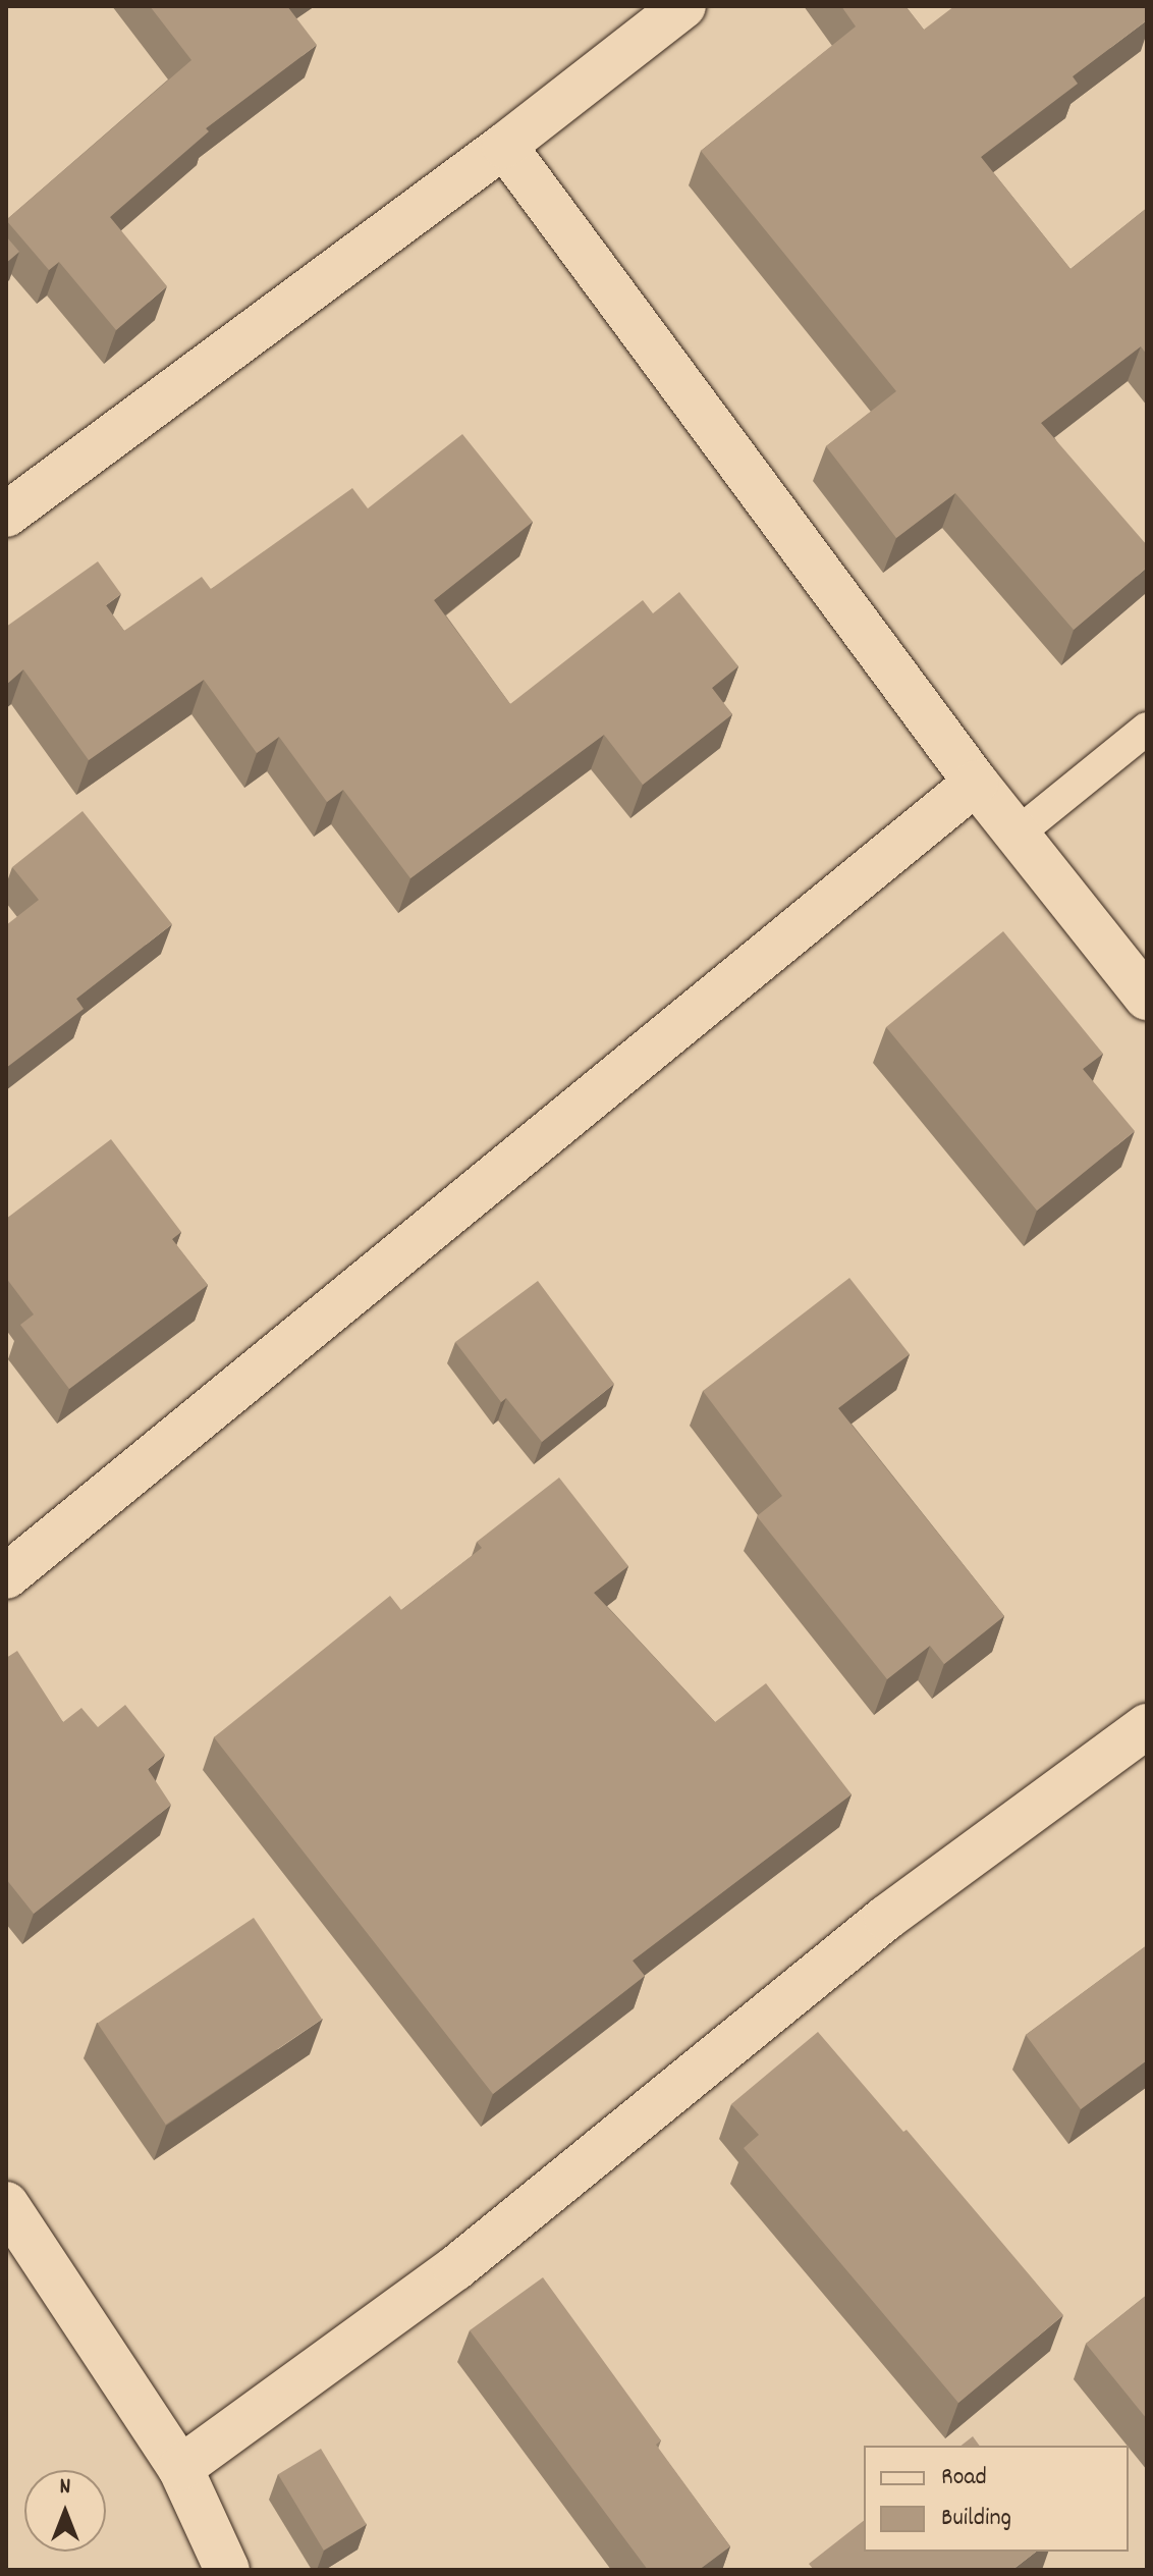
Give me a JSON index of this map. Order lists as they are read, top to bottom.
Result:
{
  "legend": ["Road", "Building"],
  "north": "top"
}
